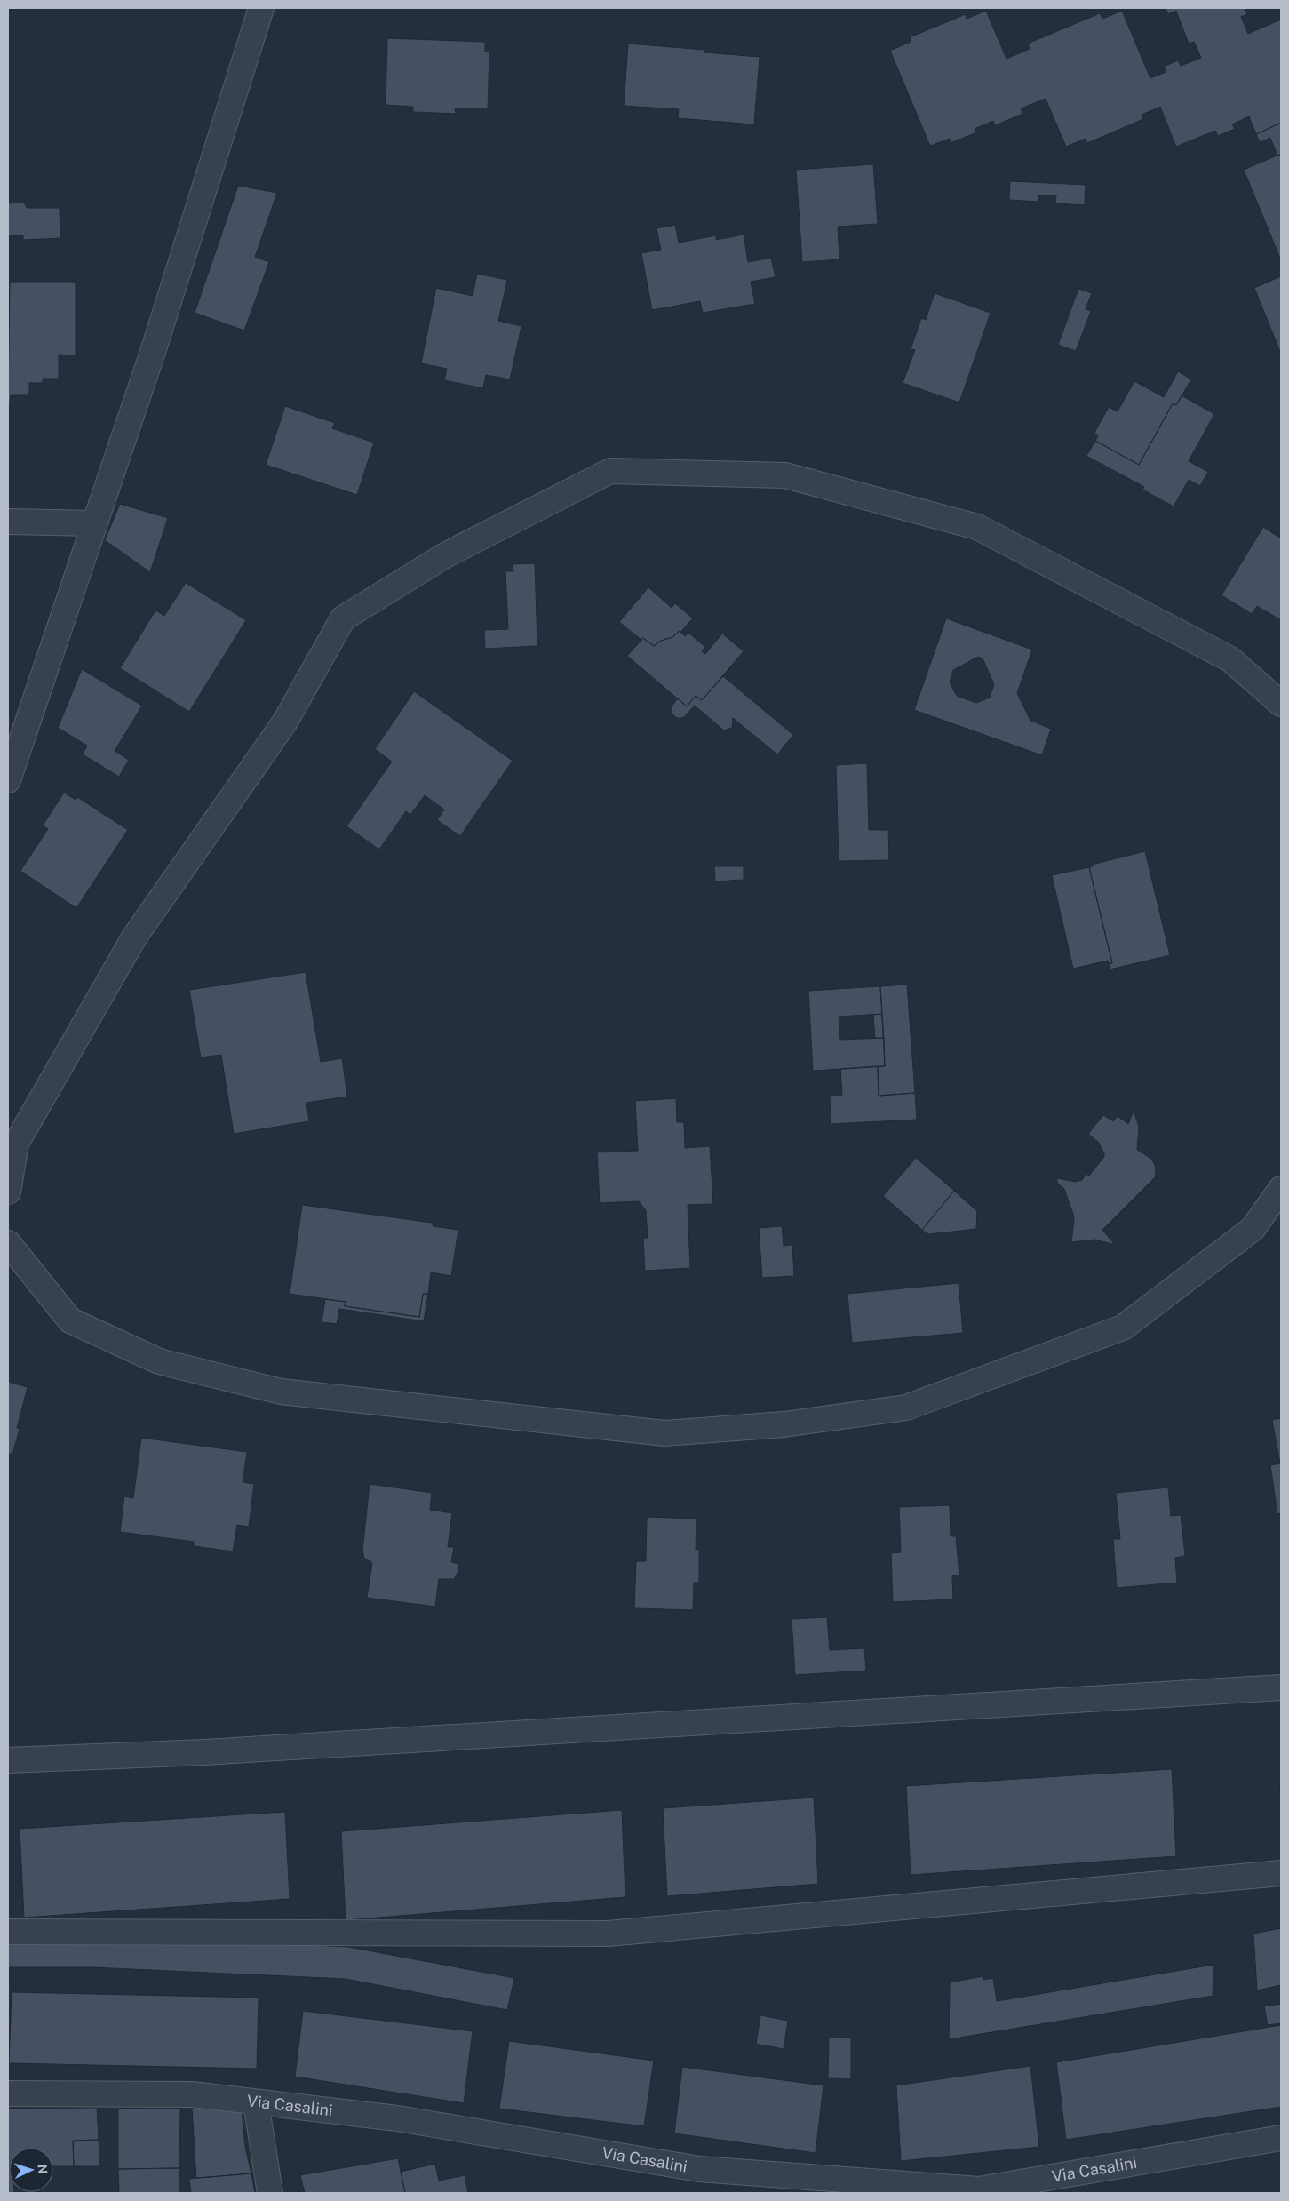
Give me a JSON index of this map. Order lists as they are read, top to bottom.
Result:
{
  "streets": {
    "street": ["Via Casalini"]
  },
  "north": "right"
}
